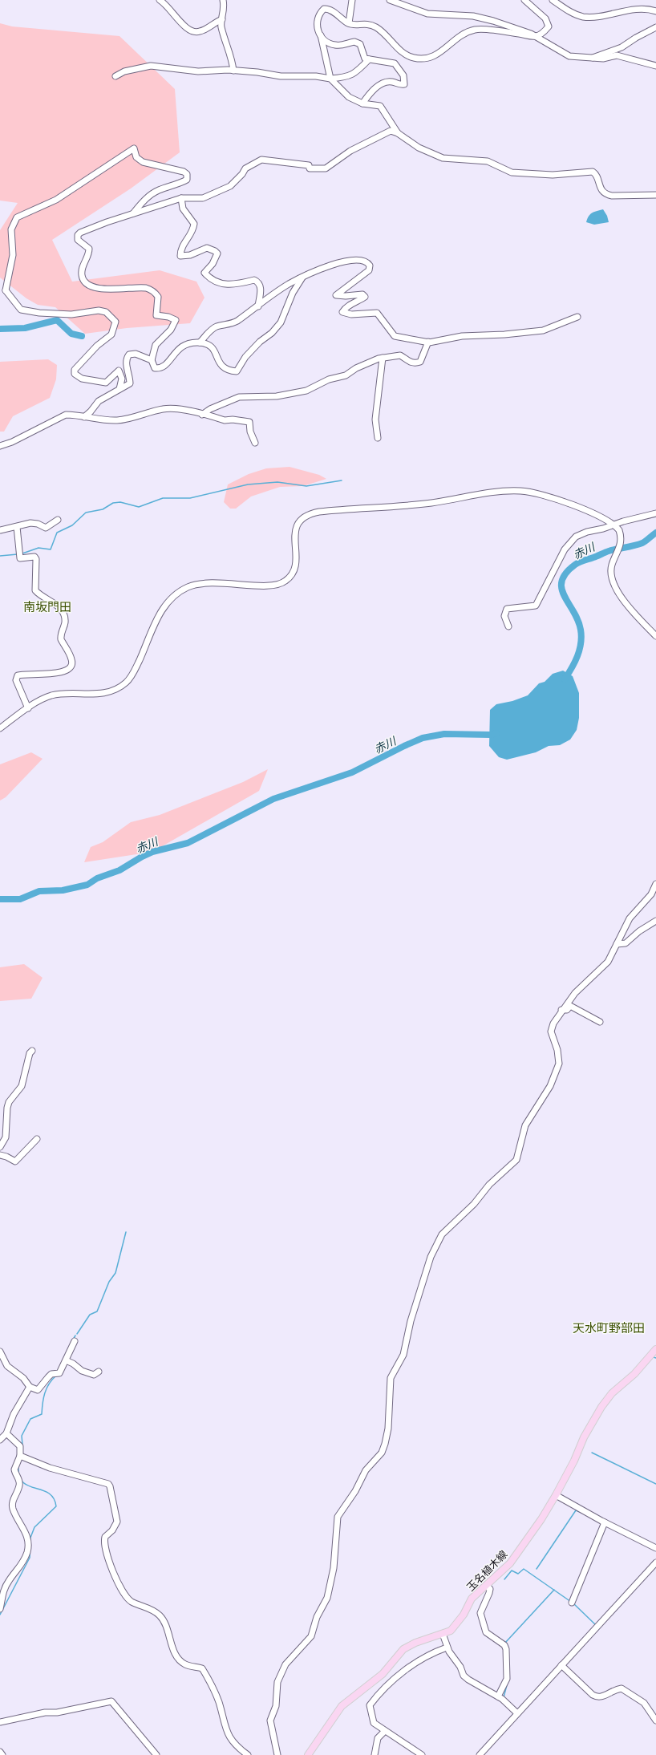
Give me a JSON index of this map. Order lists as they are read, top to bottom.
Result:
{
  "streets": {
    "main road": ["玉名植木線"]
  },
  "districts": ["南坂門田", "天水町野部田"],
  "water": ["赤川"]
}
